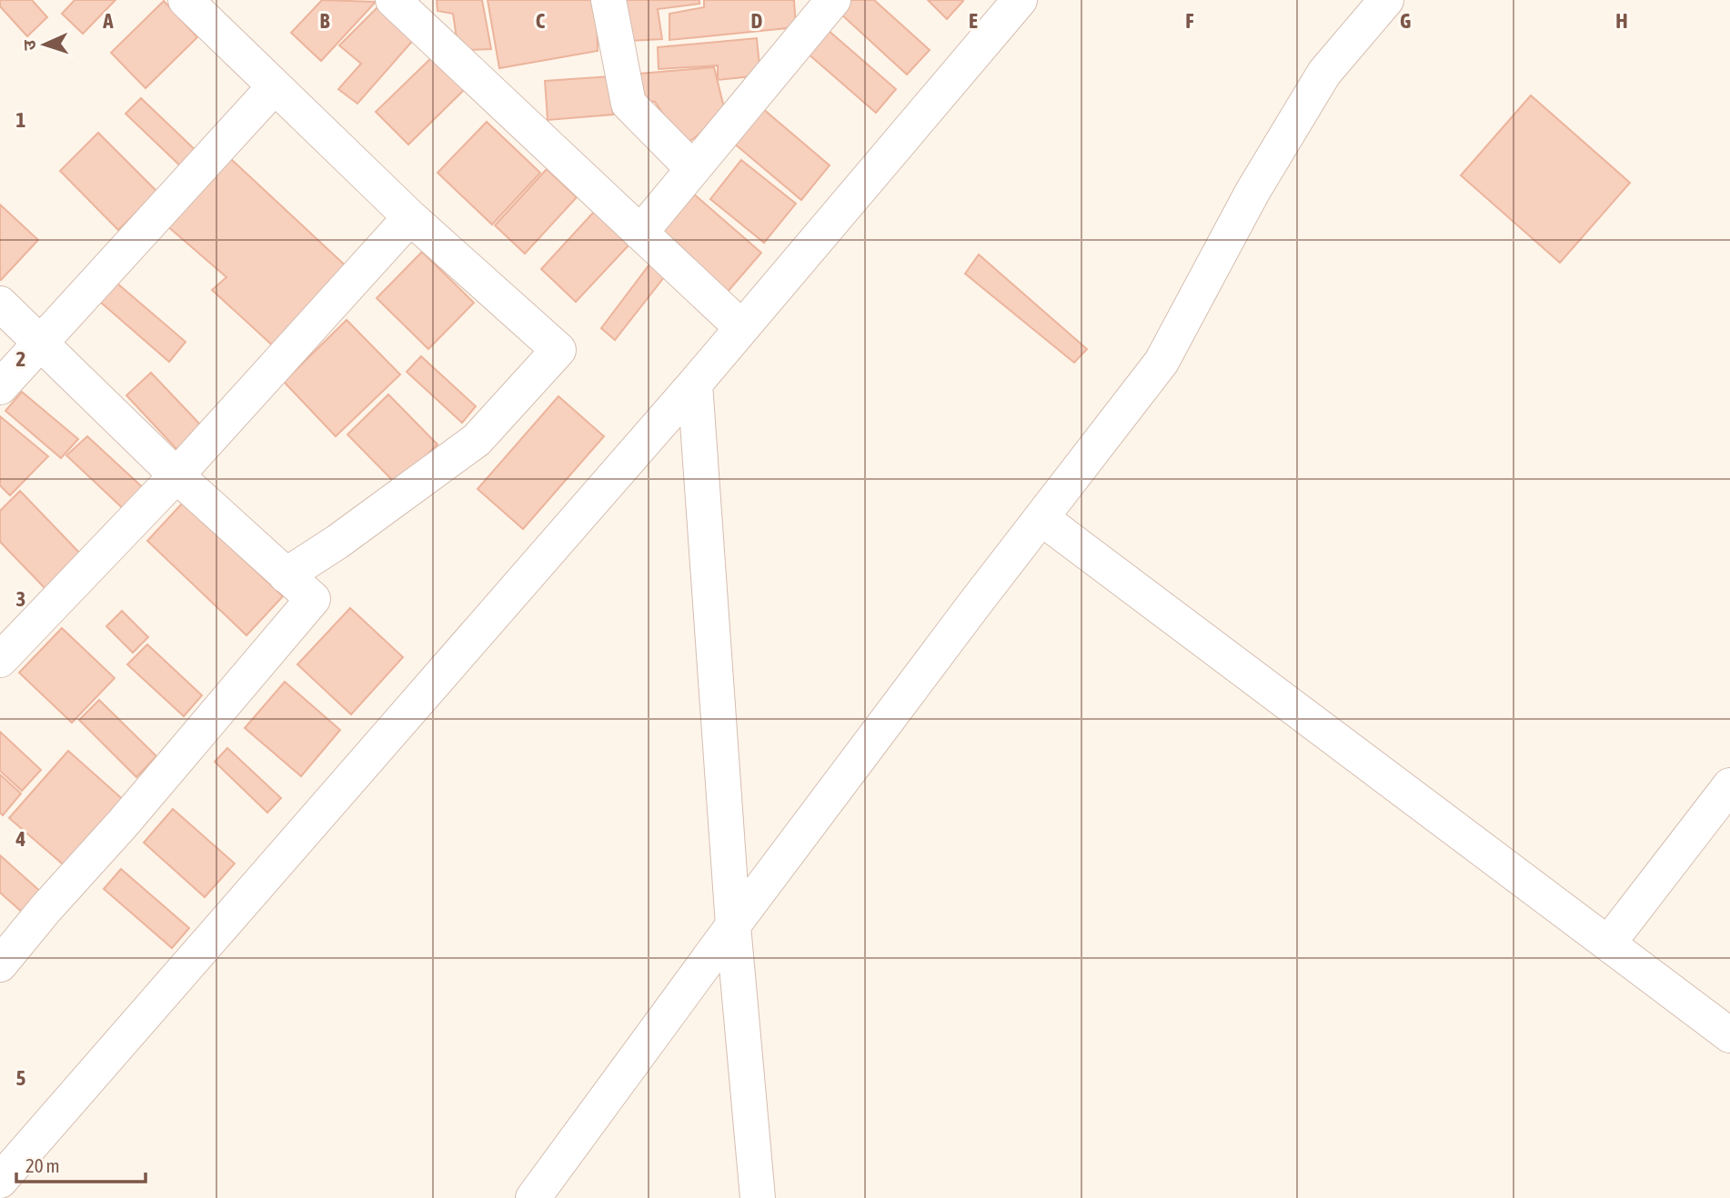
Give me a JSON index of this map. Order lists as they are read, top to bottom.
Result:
{
  "scale_bar": "20 m",
  "north": "left",
  "grid": {
    "columns": [
      "A",
      "B",
      "C",
      "D",
      "E",
      "F",
      "G",
      "H"
    ],
    "rows": [
      "1",
      "2",
      "3",
      "4",
      "5"
    ]
  }
}
